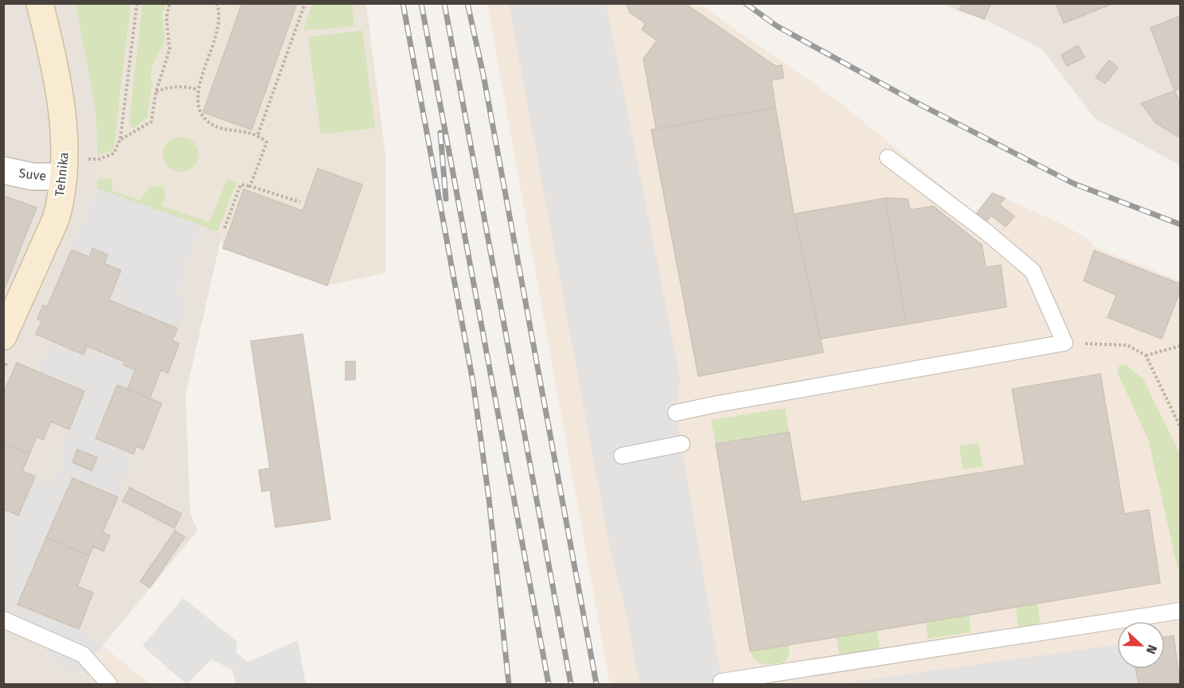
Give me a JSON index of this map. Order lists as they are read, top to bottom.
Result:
{
  "streets": {
    "street": ["Suve", "Tehnika"]
  },
  "crossings": [
    ["Suve", "Tehnika"]
  ],
  "north": "right"
}
